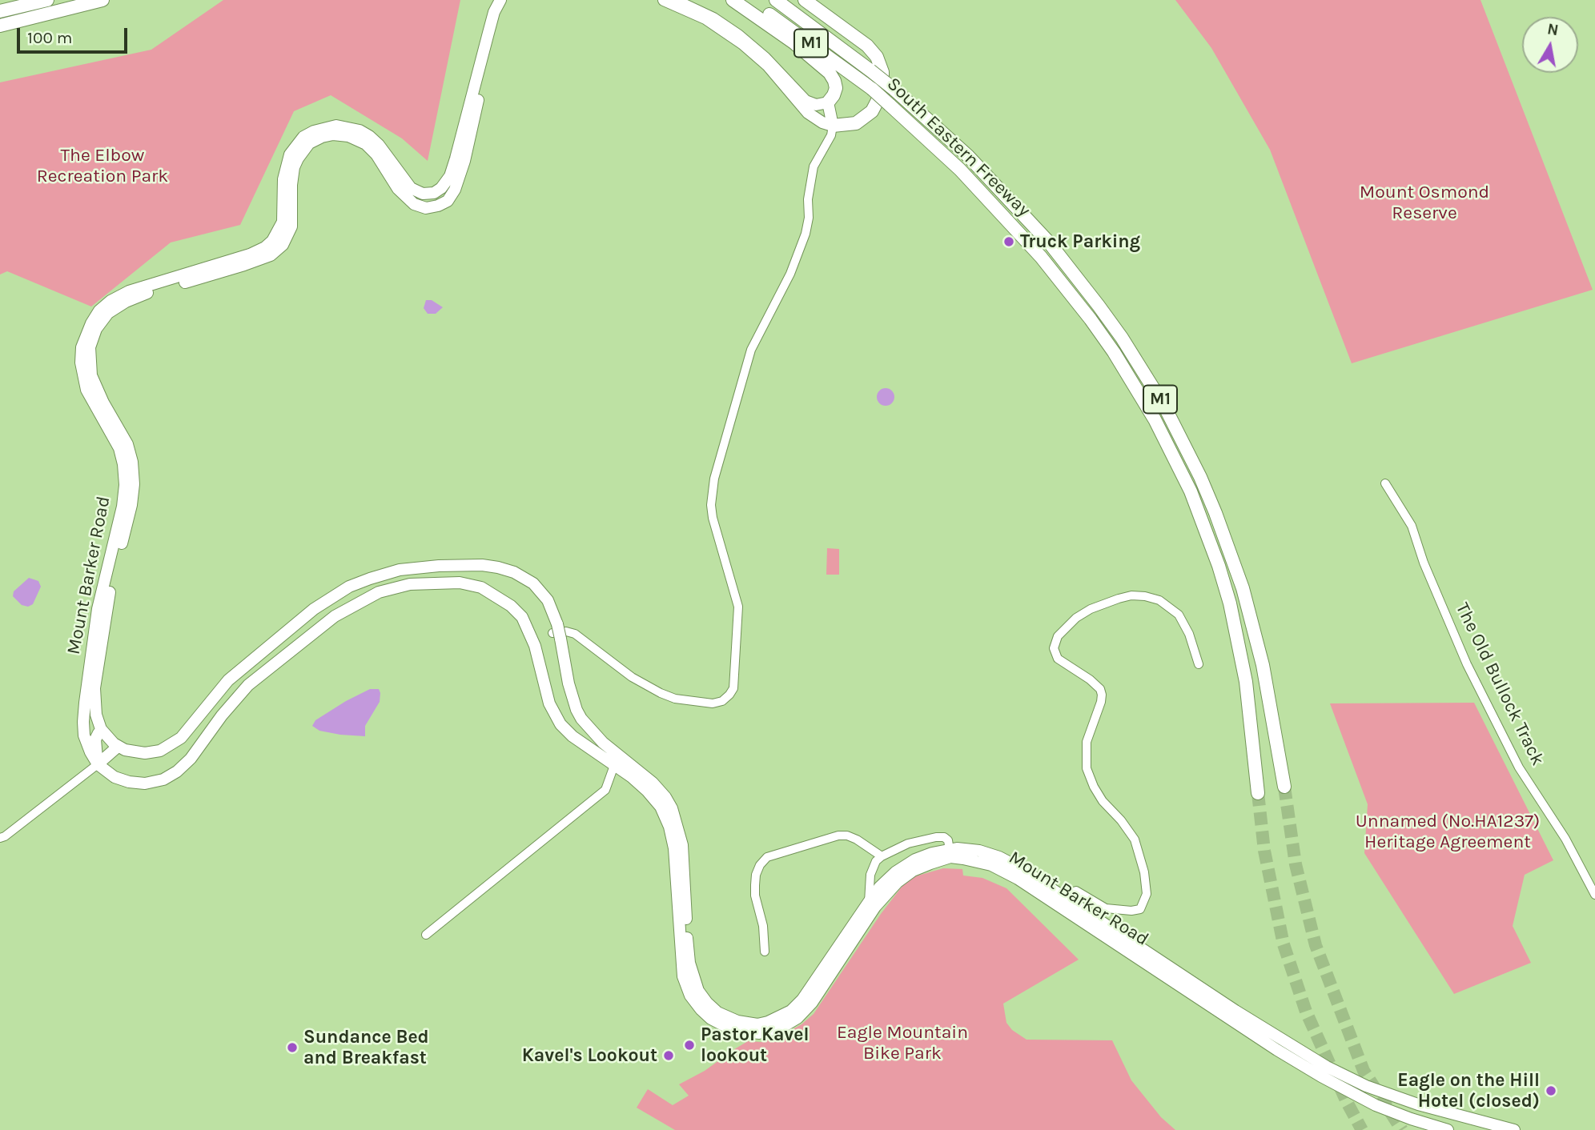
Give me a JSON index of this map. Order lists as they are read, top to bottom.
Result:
{
  "streets": {
    "highway": ["M1", "South Eastern Freeway"],
    "main road": ["Mount Barker Road"],
    "street": ["The Old Bullock Track"]
  },
  "parks": [
    "The Elbow Recreation Park",
    "Mount Osmond Reserve",
    "Unnamed (No.HA1237) Heritage Agreement",
    "Eagle Mountain Bike Park"
  ],
  "places": [
    "Truck Parking",
    "Pastor Kavel lookout",
    "Sundance Bed and Breakfast",
    "Kavel's Lookout",
    "Eagle on the Hill Hotel (closed)"
  ],
  "scale_bar": "100 m",
  "north": "top"
}
